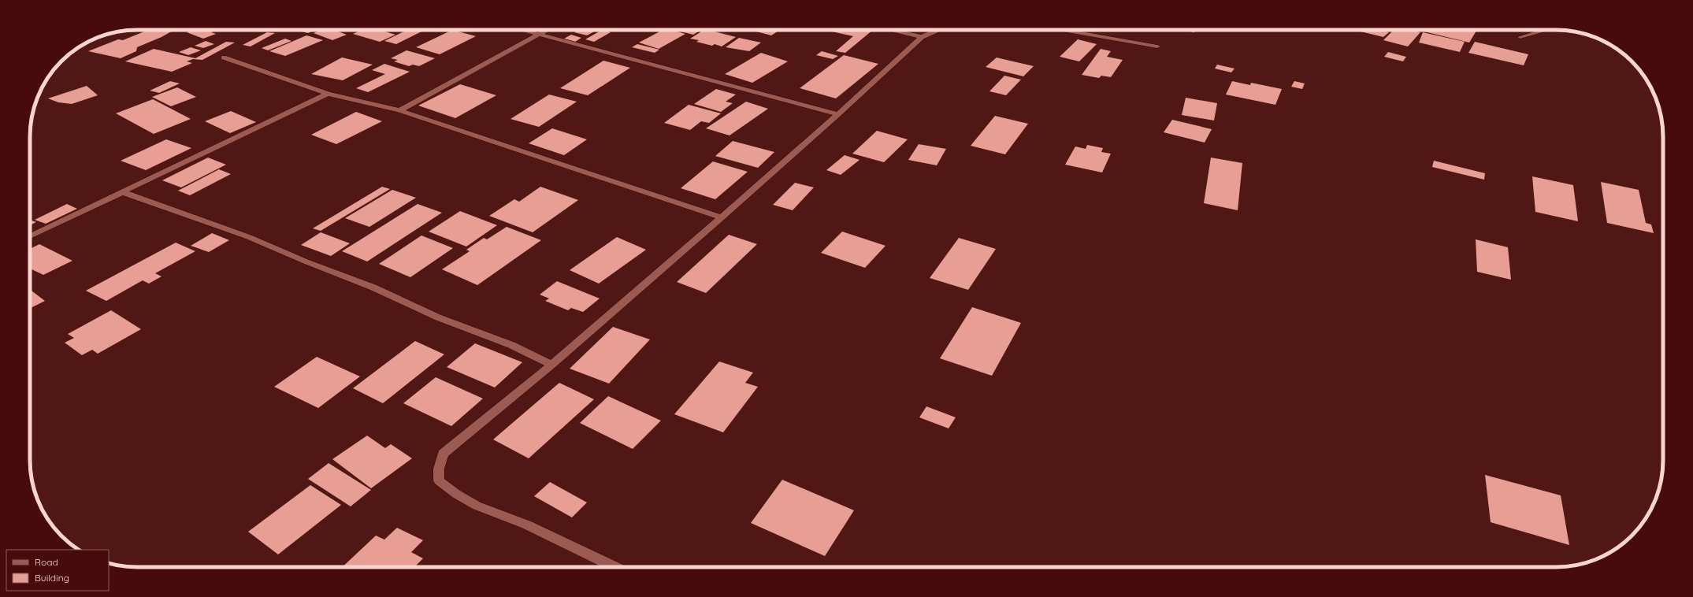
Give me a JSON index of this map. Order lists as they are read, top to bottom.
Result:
{
  "legend": ["Road", "Building"]
}
